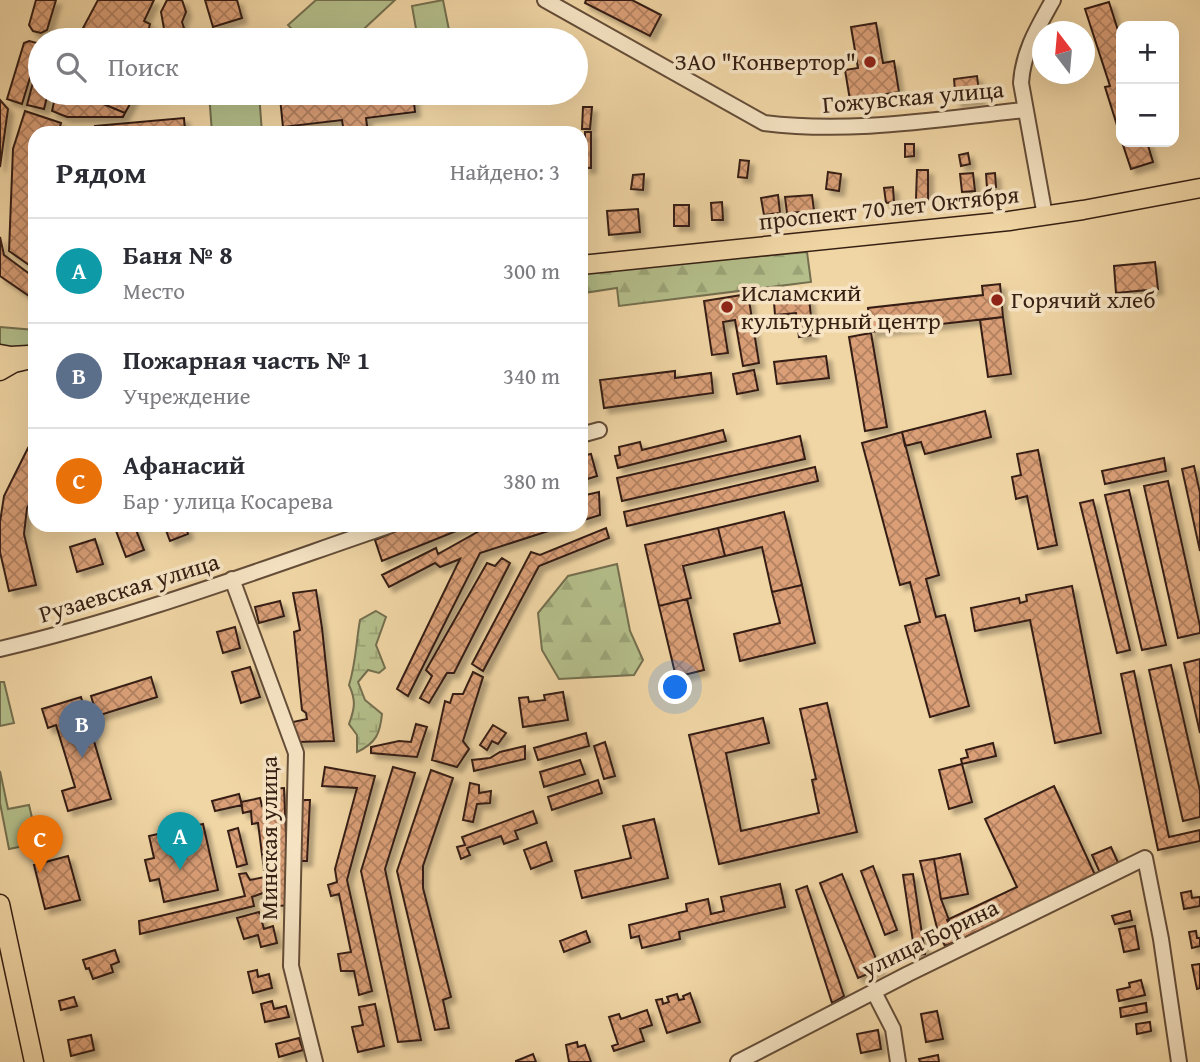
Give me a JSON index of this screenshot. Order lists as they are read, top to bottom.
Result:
{
  "streets": {
    "main road": ["проспект 70 лет Октября"],
    "street": [
      "Гожувская улица",
      "Рузаевская улица",
      "Минская улица",
      "улица Борина"
    ]
  },
  "crossings": [
    ["Рузаевская улица", "Минская улица"]
  ],
  "places": ["ЗАО \"Конвертор\"", "Горячий хлеб", "Исламский культурный центр"],
  "north": "top",
  "page": {
    "map_buttons": ["+", "−"],
    "search": "Поиск",
    "heading": ["Рядом", "Найдено: 3"],
    "list": [
      {
        "mark": "A",
        "name": "Баня № 8",
        "note": "Место",
        "value": "300 m"
      },
      {
        "mark": "B",
        "name": "Пожарная часть № 1",
        "note": "Учреждение",
        "value": "340 m"
      },
      {
        "mark": "C",
        "name": "Афанасий",
        "note": "Бар · улица Косарева",
        "value": "380 m"
      }
    ],
    "pins": ["B", "A", "C"]
  }
}
